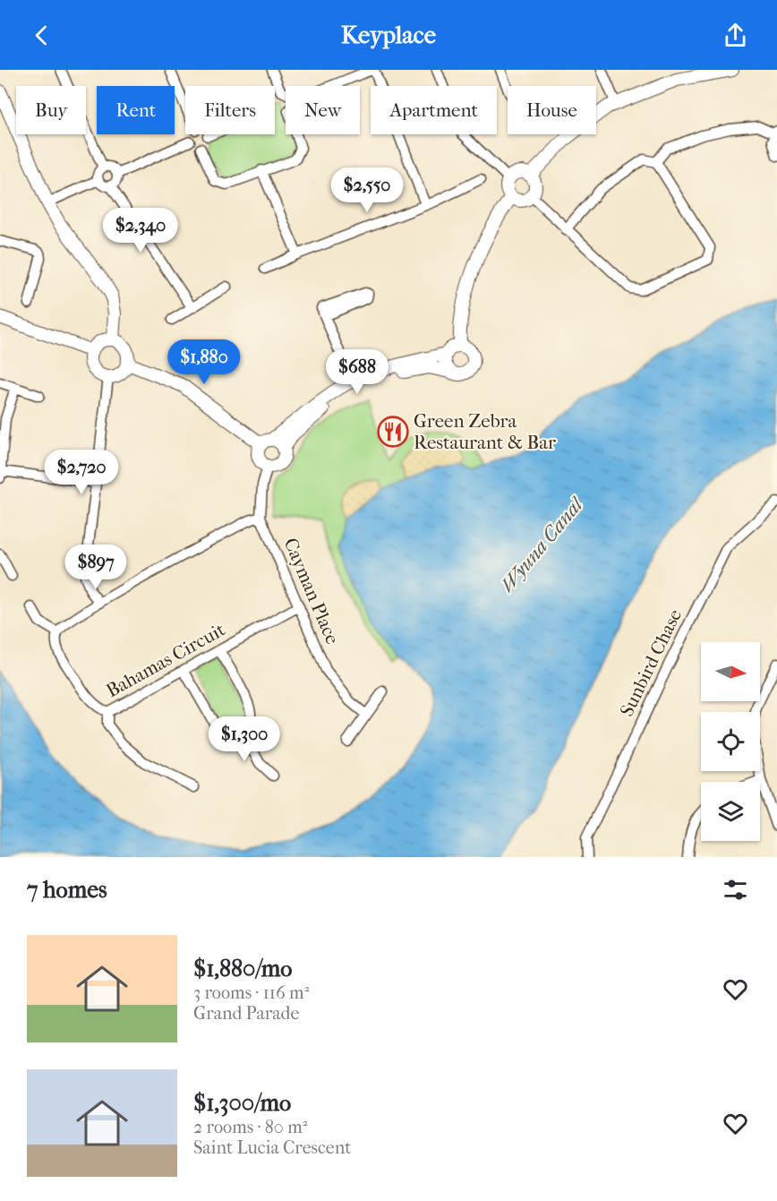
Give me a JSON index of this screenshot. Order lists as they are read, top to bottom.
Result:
{
  "streets": {
    "street": ["Cayman Place", "Bahamas Circuit", "Sunbird Chase"]
  },
  "crossings": [
    ["Cayman Place", "Bahamas Circuit"]
  ],
  "water": ["Wyuna Canal"],
  "places": {
    "restaurant": ["Green Zebra Restaurant & Bar"]
  },
  "north": "right",
  "page": {
    "header": "Keyplace",
    "chip": [
      "Buy",
      "Rent",
      "Filters",
      "New",
      "Apartment",
      "House"
    ],
    "price": [
      "$2,550",
      "$2,340",
      "$1,880",
      "$688",
      "$2,720",
      "$897",
      "$1,300"
    ],
    "heading": "7 homes",
    "list": [
      {
        "name": "$1,880/mo",
        "note": "3 rooms · 116 m² · Grand Parade"
      },
      {
        "name": "$1,300/mo",
        "note": "2 rooms · 80 m² · Saint Lucia Crescent"
      }
    ]
  }
}
